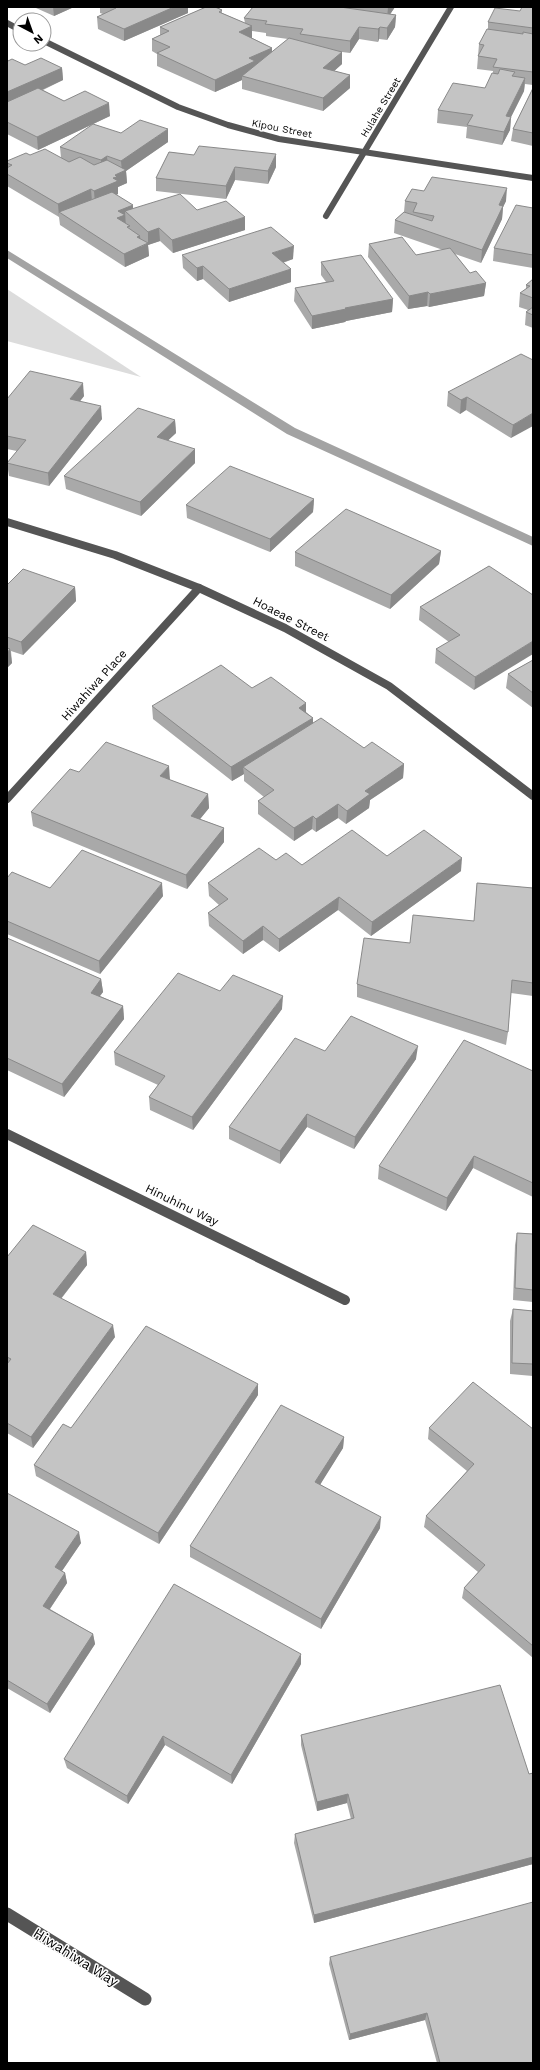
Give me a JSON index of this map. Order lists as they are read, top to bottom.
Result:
{
  "streets": {
    "street": [
      "Hulahe Street",
      "Kipou Street",
      "Hoaeae Street",
      "Hiwahiwa Place",
      "Hinuhinu Way",
      "Hiwahiwa Way"
    ]
  },
  "crossings": [
    ["Hulahe Street", "Kipou Street"],
    ["Hoaeae Street", "Hiwahiwa Place"]
  ],
  "north": "bottom right"
}
